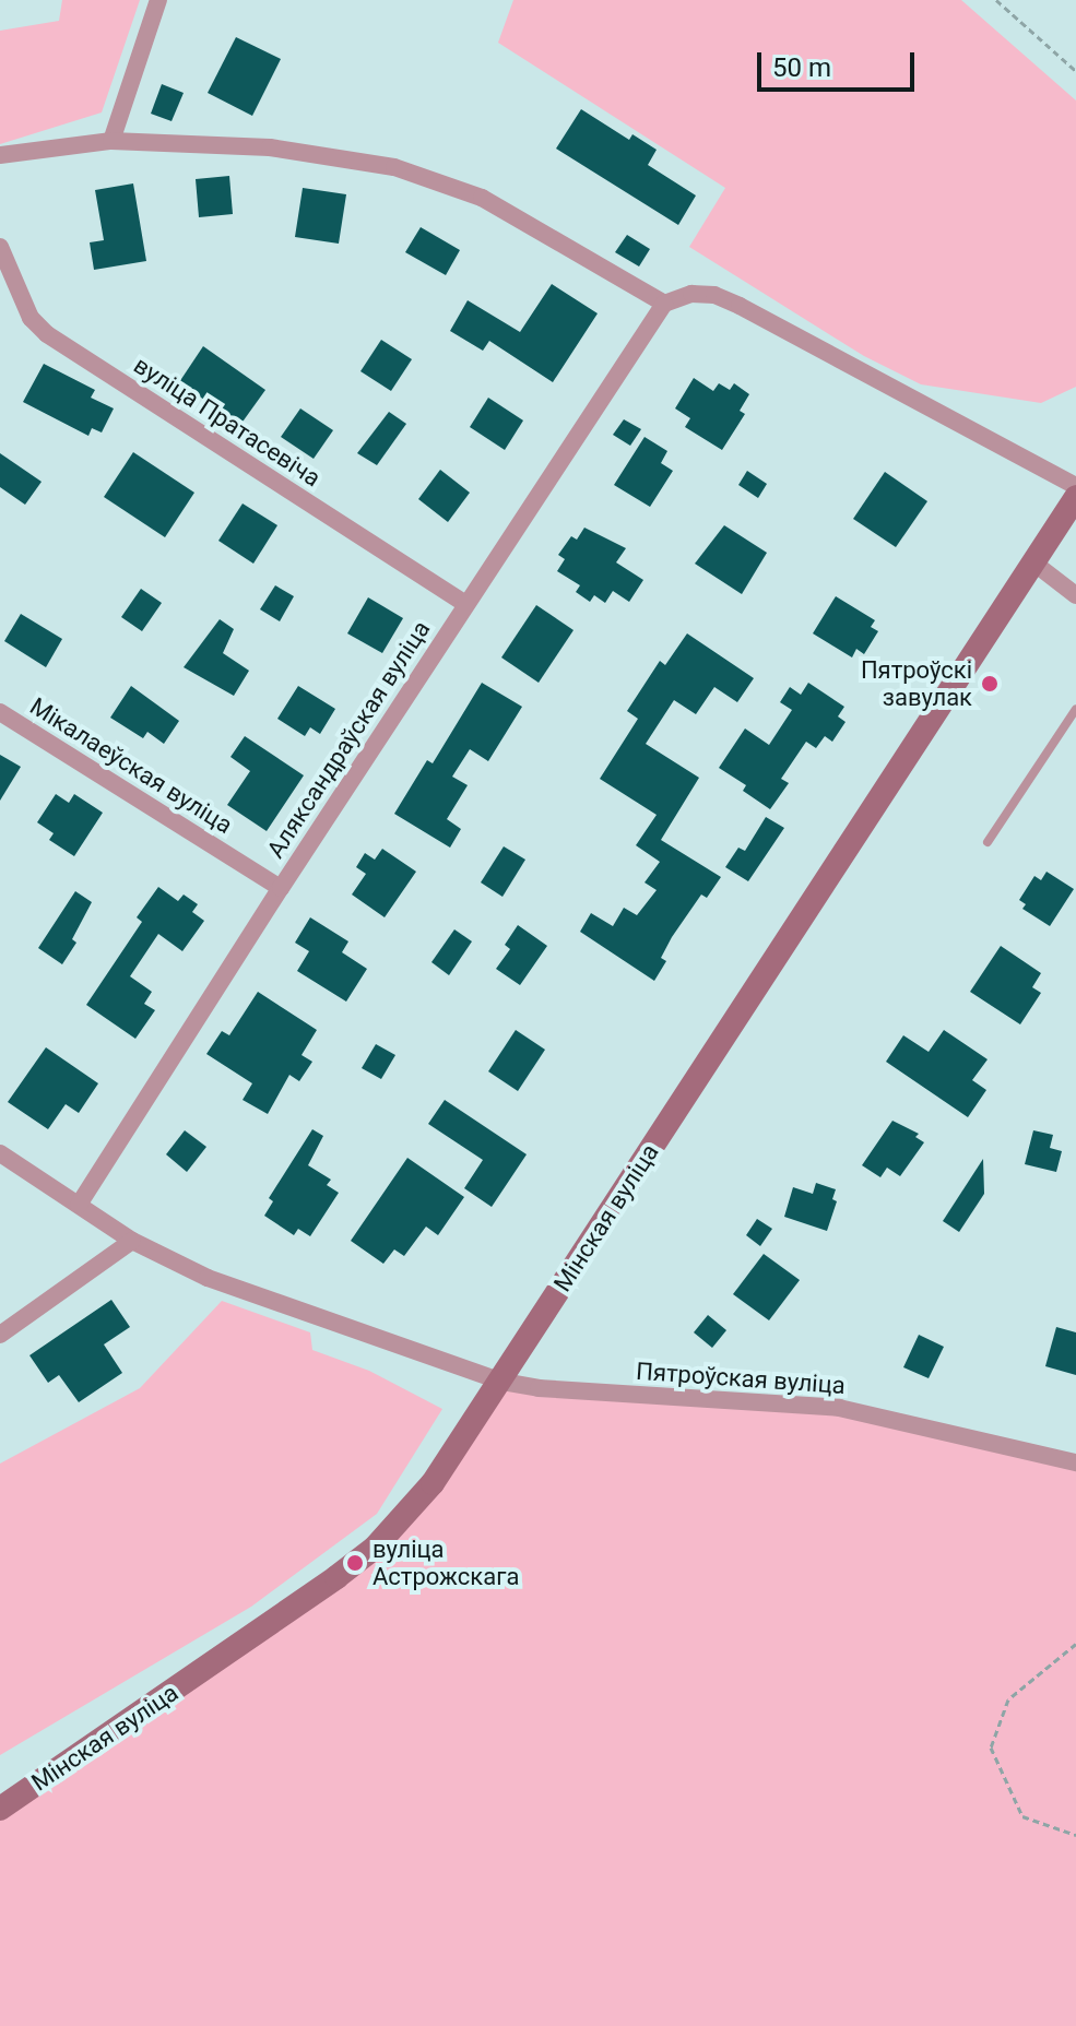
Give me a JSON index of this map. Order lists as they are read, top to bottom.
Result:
{
  "streets": {
    "main road": ["Мінская вуліца"],
    "street": [
      "вуліца Пратасевіча",
      "Аляксандраўская вуліца",
      "Мікалаеўская вуліца",
      "Пятроўская вуліца"
    ]
  },
  "crossings": [
    ["вуліца Пратасевіча", "Аляксандраўская вуліца"],
    ["Аляксандраўская вуліца", "Мікалаеўская вуліца"],
    ["Аляксандраўская вуліца", "Пятроўская вуліца"],
    ["Мінская вуліца", "Пятроўская вуліца"]
  ],
  "places": ["Пятроўскі завулак", "вуліца Астрожскага"],
  "scale_bar": "50 m"
}
